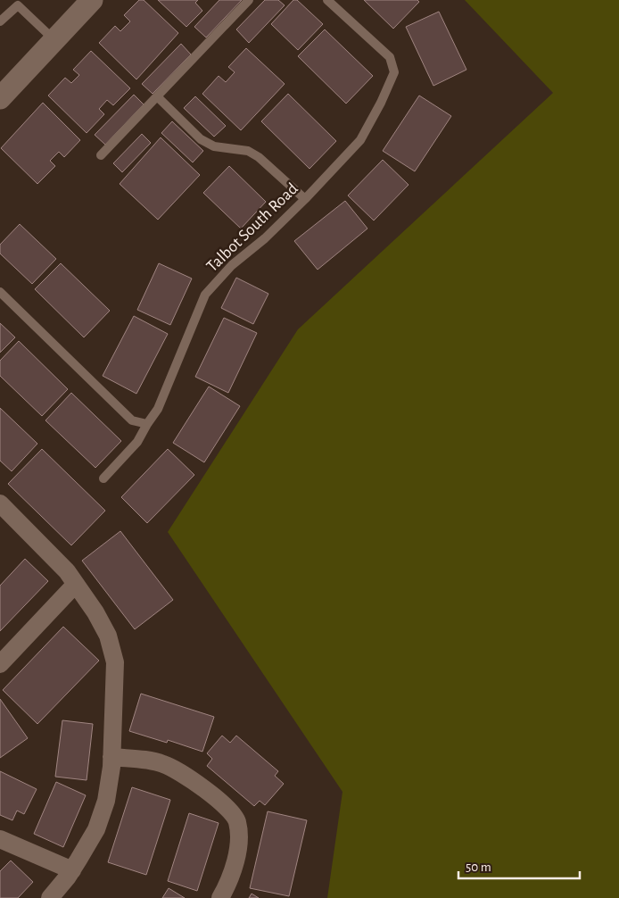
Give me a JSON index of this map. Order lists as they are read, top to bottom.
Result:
{
  "streets": {
    "lane": ["Talbot South Road"]
  },
  "scale_bar": "50 m"
}
